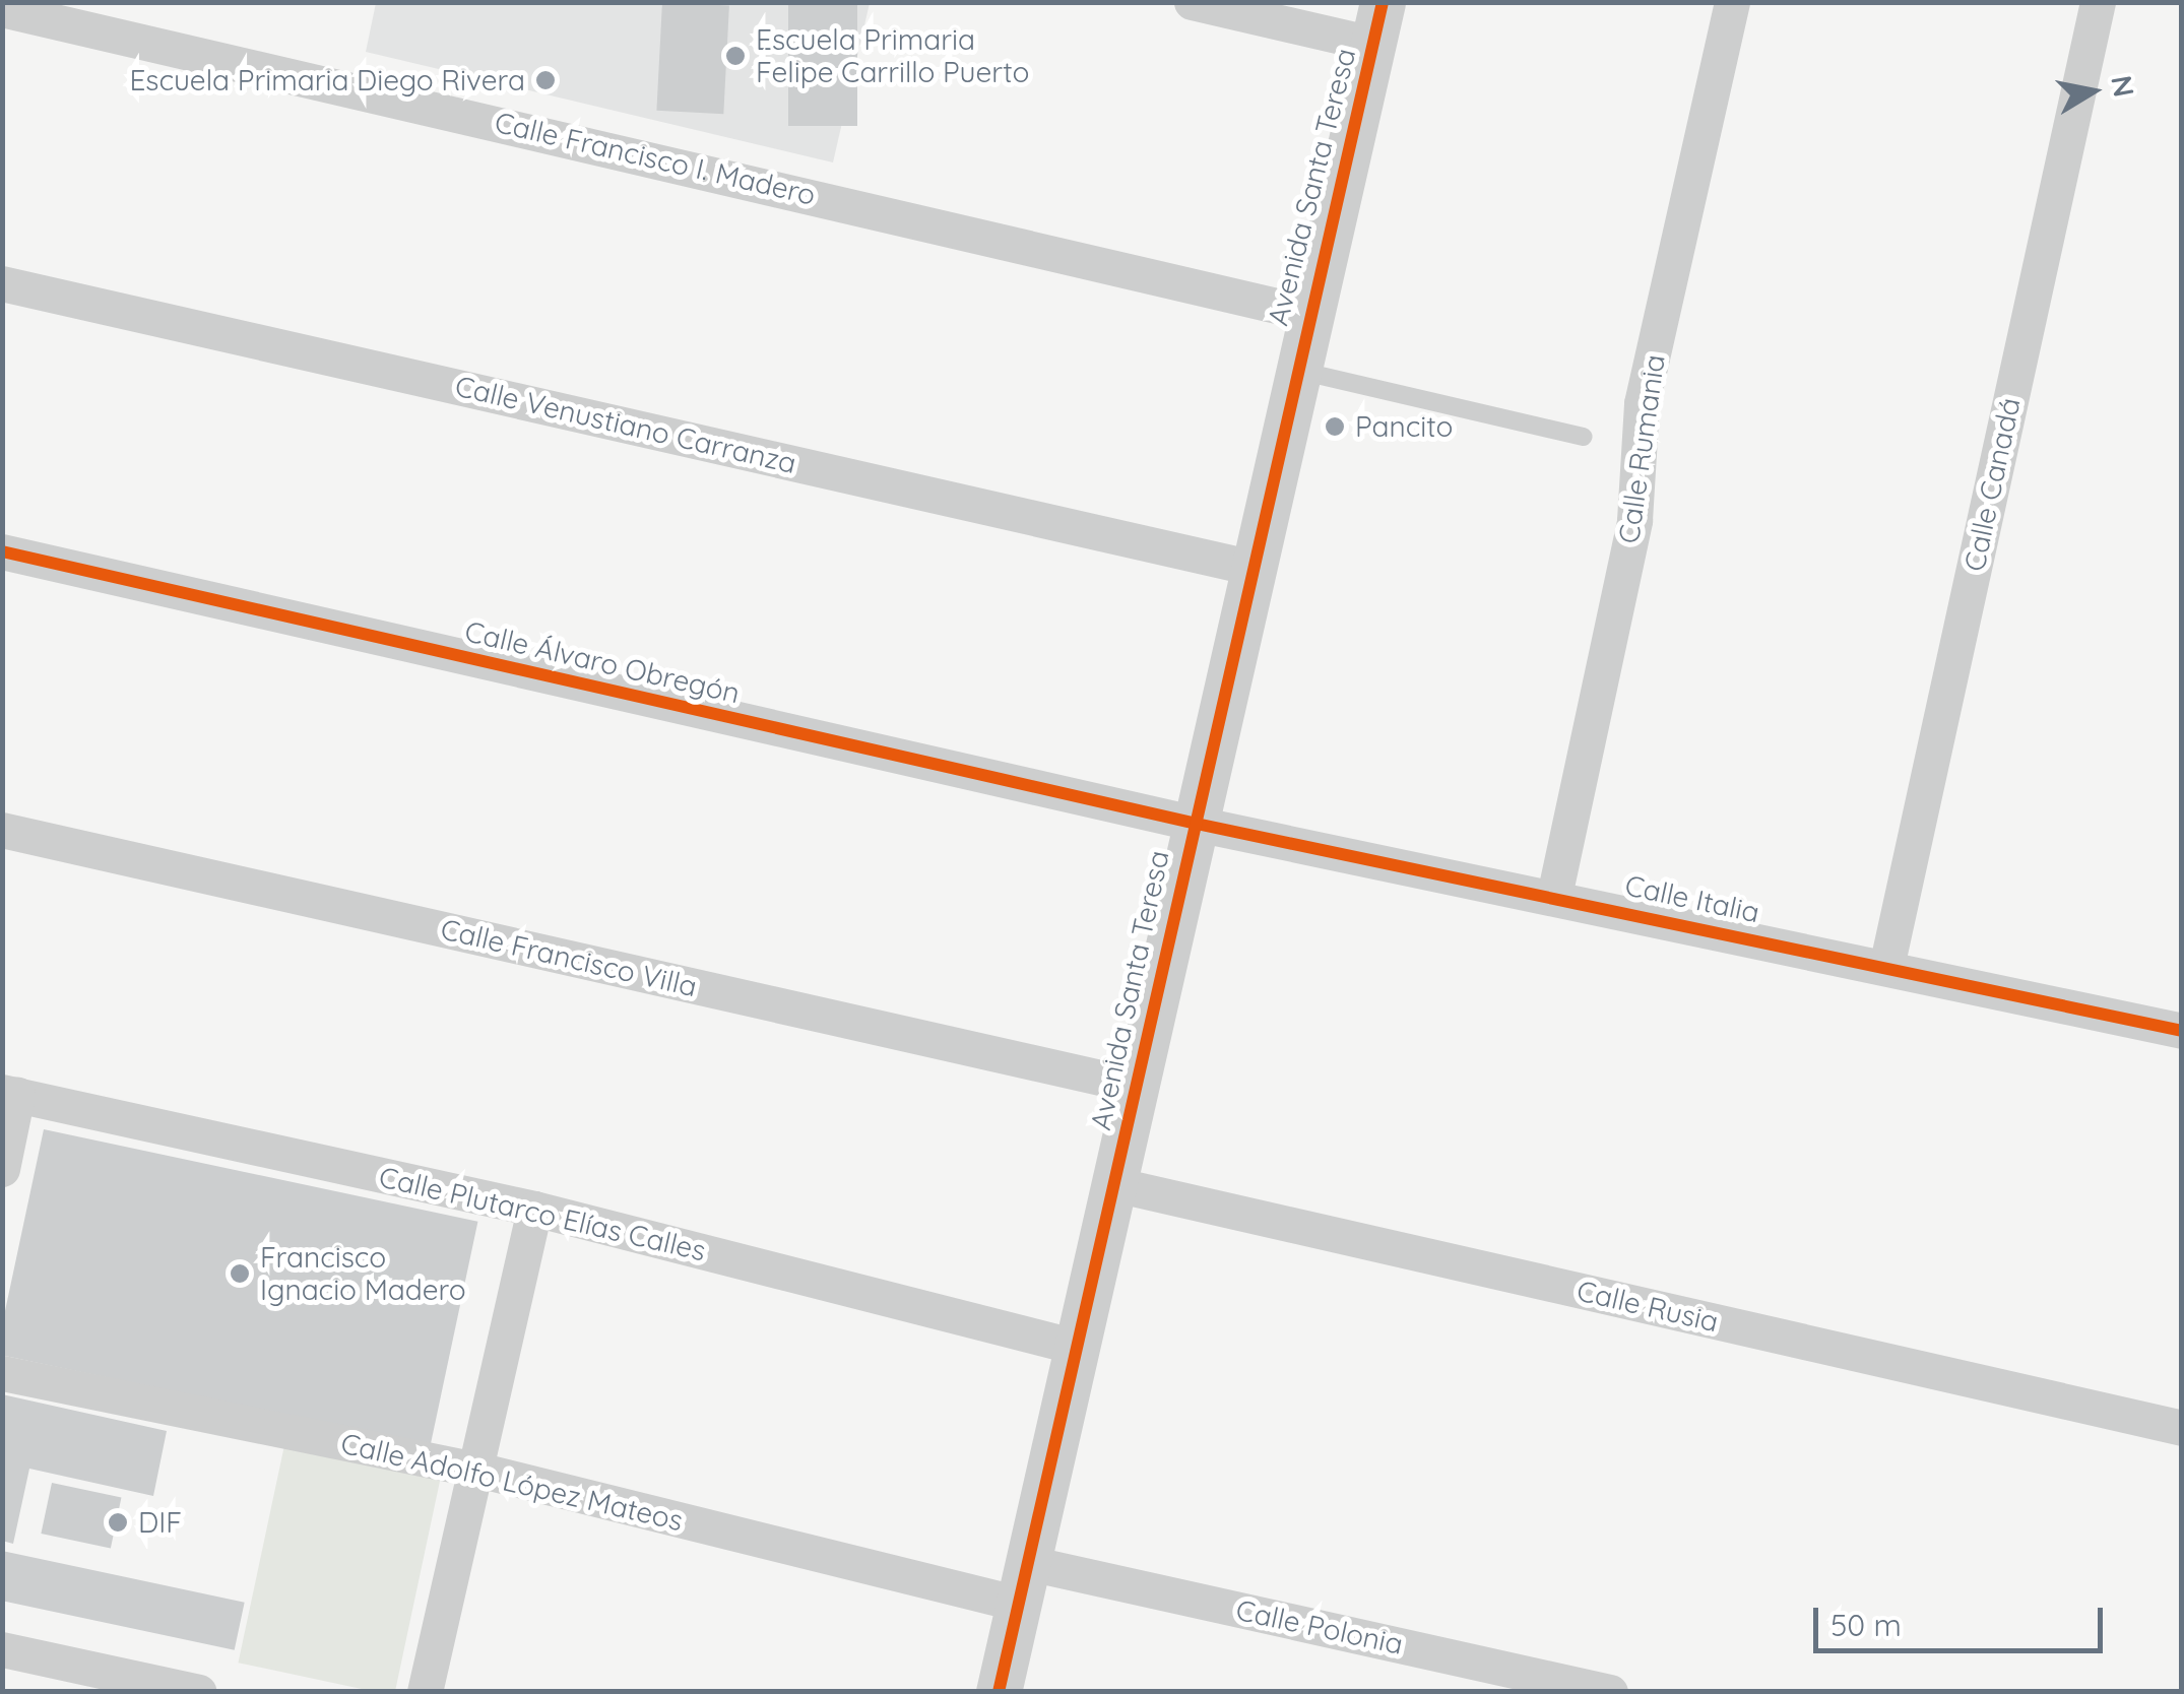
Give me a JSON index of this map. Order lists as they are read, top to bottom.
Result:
{
  "streets": {
    "street": [
      "Calle Francisco I. Madero",
      "Avenida Santa Teresa",
      "Calle Venustiano Carranza",
      "Calle Rumania",
      "Calle Canadá",
      "Calle Álvaro Obregón",
      "Calle Italia",
      "Calle Francisco Villa",
      "Calle Plutarco Elías Calles",
      "Calle Rusia",
      "Calle Adolfo López Mateos",
      "Calle Polonia"
    ]
  },
  "crossings": [
    ["Calle Francisco I. Madero", "Avenida Santa Teresa"],
    ["Avenida Santa Teresa", "Calle Venustiano Carranza"],
    ["Avenida Santa Teresa", "Calle Álvaro Obregón"],
    ["Avenida Santa Teresa", "Calle Italia"],
    ["Avenida Santa Teresa", "Calle Francisco Villa"],
    ["Avenida Santa Teresa", "Calle Plutarco Elías Calles"],
    ["Avenida Santa Teresa", "Calle Rusia"],
    ["Avenida Santa Teresa", "Calle Adolfo López Mateos"],
    ["Avenida Santa Teresa", "Calle Polonia"],
    ["Calle Rumania", "Calle Italia"],
    ["Calle Canadá", "Calle Italia"],
    ["Calle Álvaro Obregón", "Calle Italia"],
    ["Calle Adolfo López Mateos", "Calle Polonia"]
  ],
  "places": [
    "Escuela Primaria Felipe Carrillo Puerto",
    "Escuela Primaria Diego Rivera",
    "Pancito",
    "Francisco Ignacio Madero",
    "DIF"
  ],
  "scale_bar": "50 m",
  "north": "right"
}
